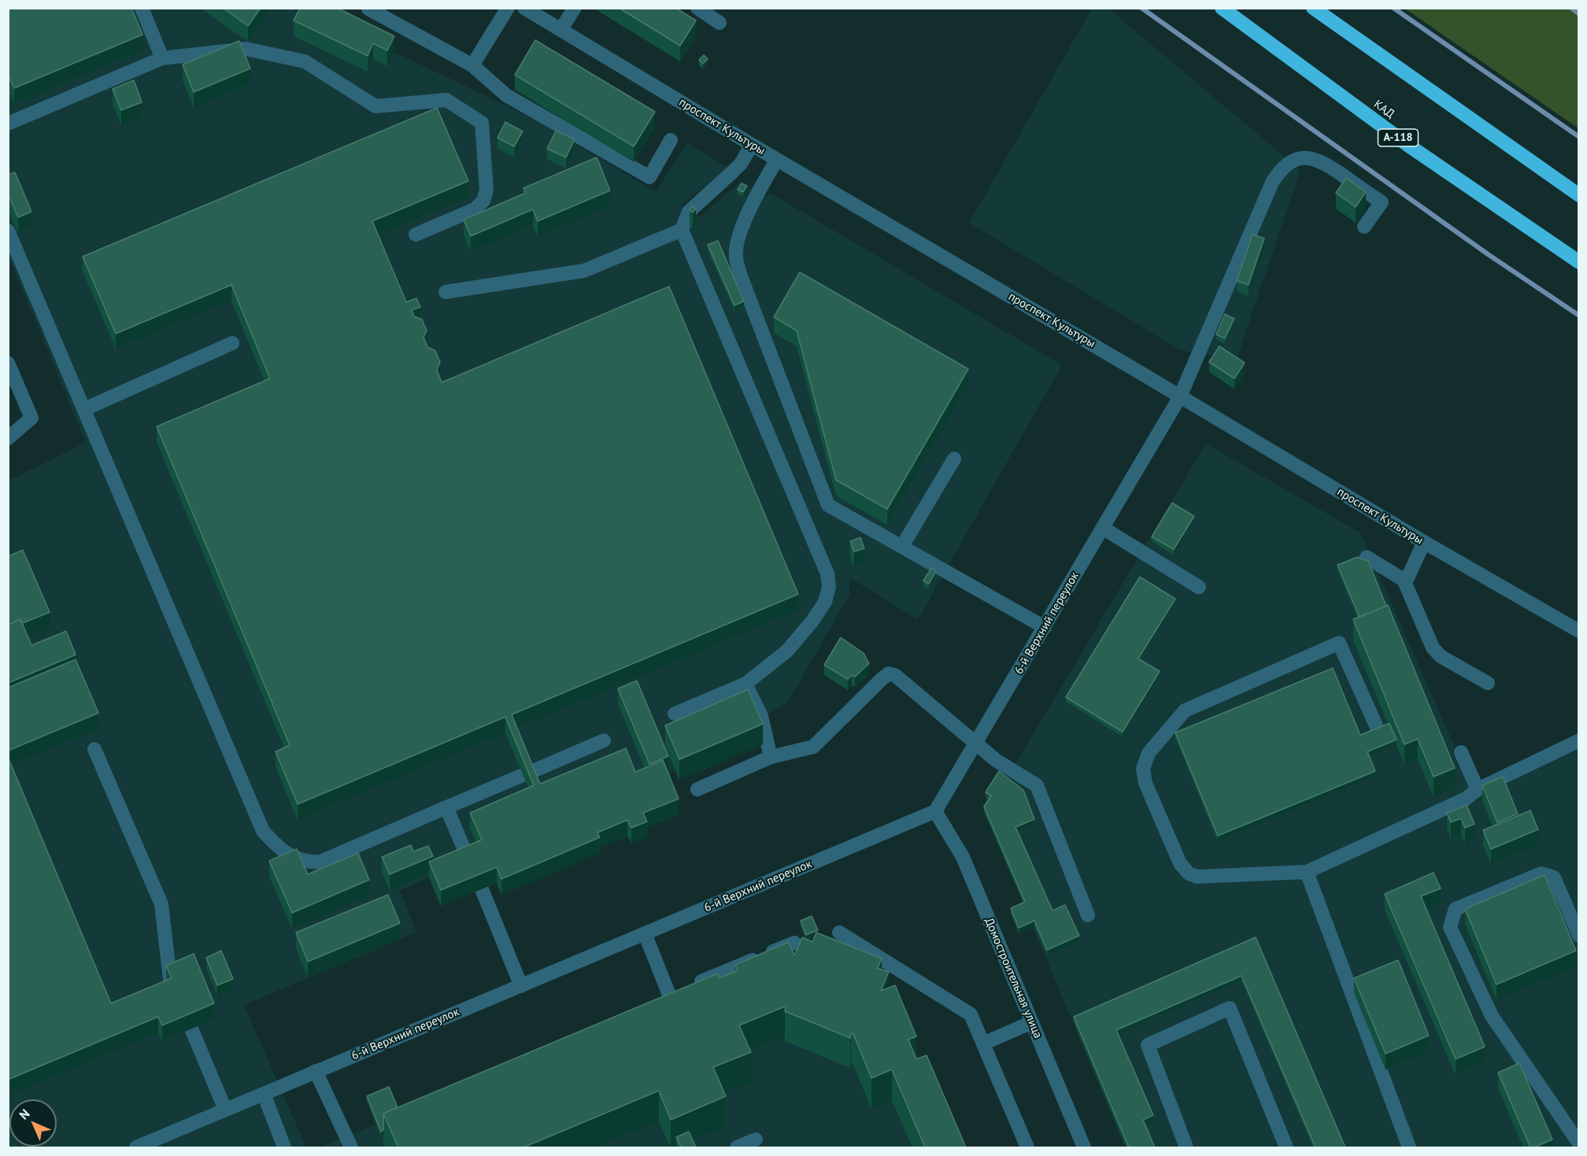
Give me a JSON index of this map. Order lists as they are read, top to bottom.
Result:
{
  "streets": {
    "highway": ["КАД", "А-118"],
    "street": ["проспект Культуры", "6-й Верхний переулок", "Домостроительная улица"]
  },
  "crossings": [
    ["проспект Культуры", "6-й Верхний переулок"],
    ["6-й Верхний переулок", "Домостроительная улица"]
  ],
  "north": "top left"
}
